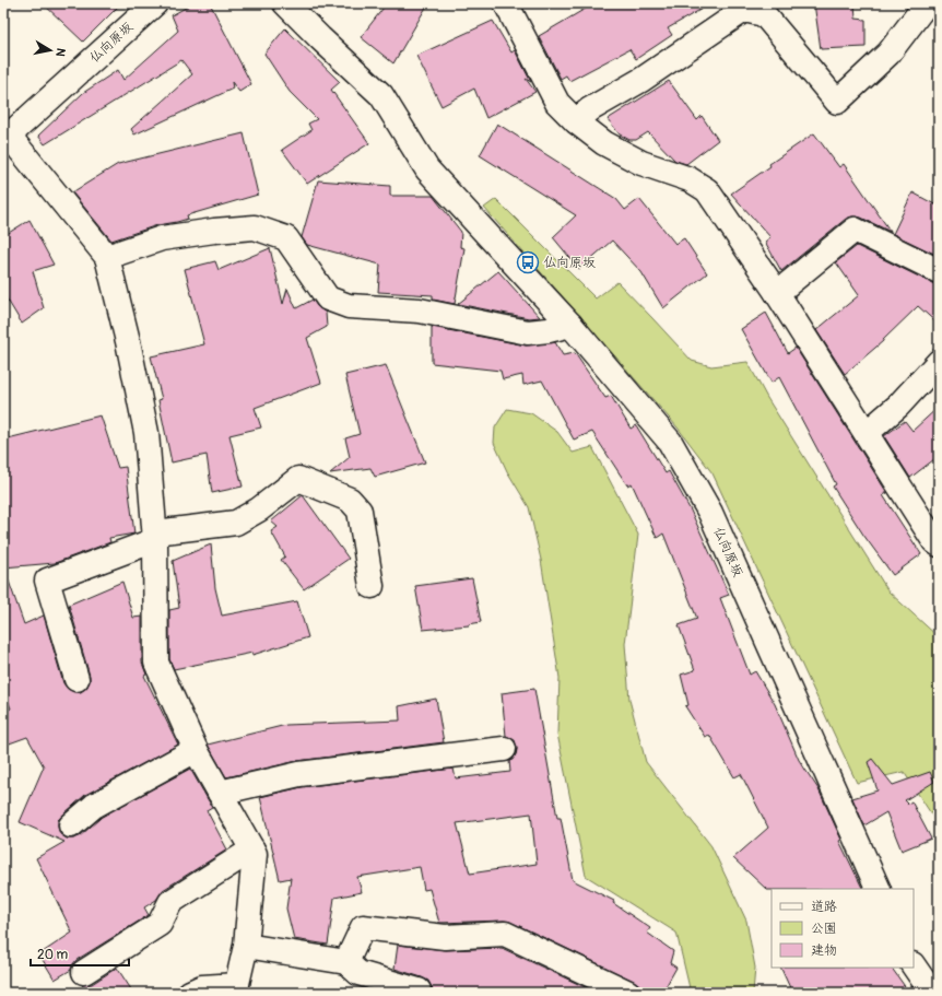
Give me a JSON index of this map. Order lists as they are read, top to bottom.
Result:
{
  "streets": {
    "street": ["仏向原坂"]
  },
  "places": {
    "bus stop": ["仏向原坂"]
  },
  "legend": ["道路", "公園", "建物"],
  "scale_bar": "20 m",
  "north": "right"
}
